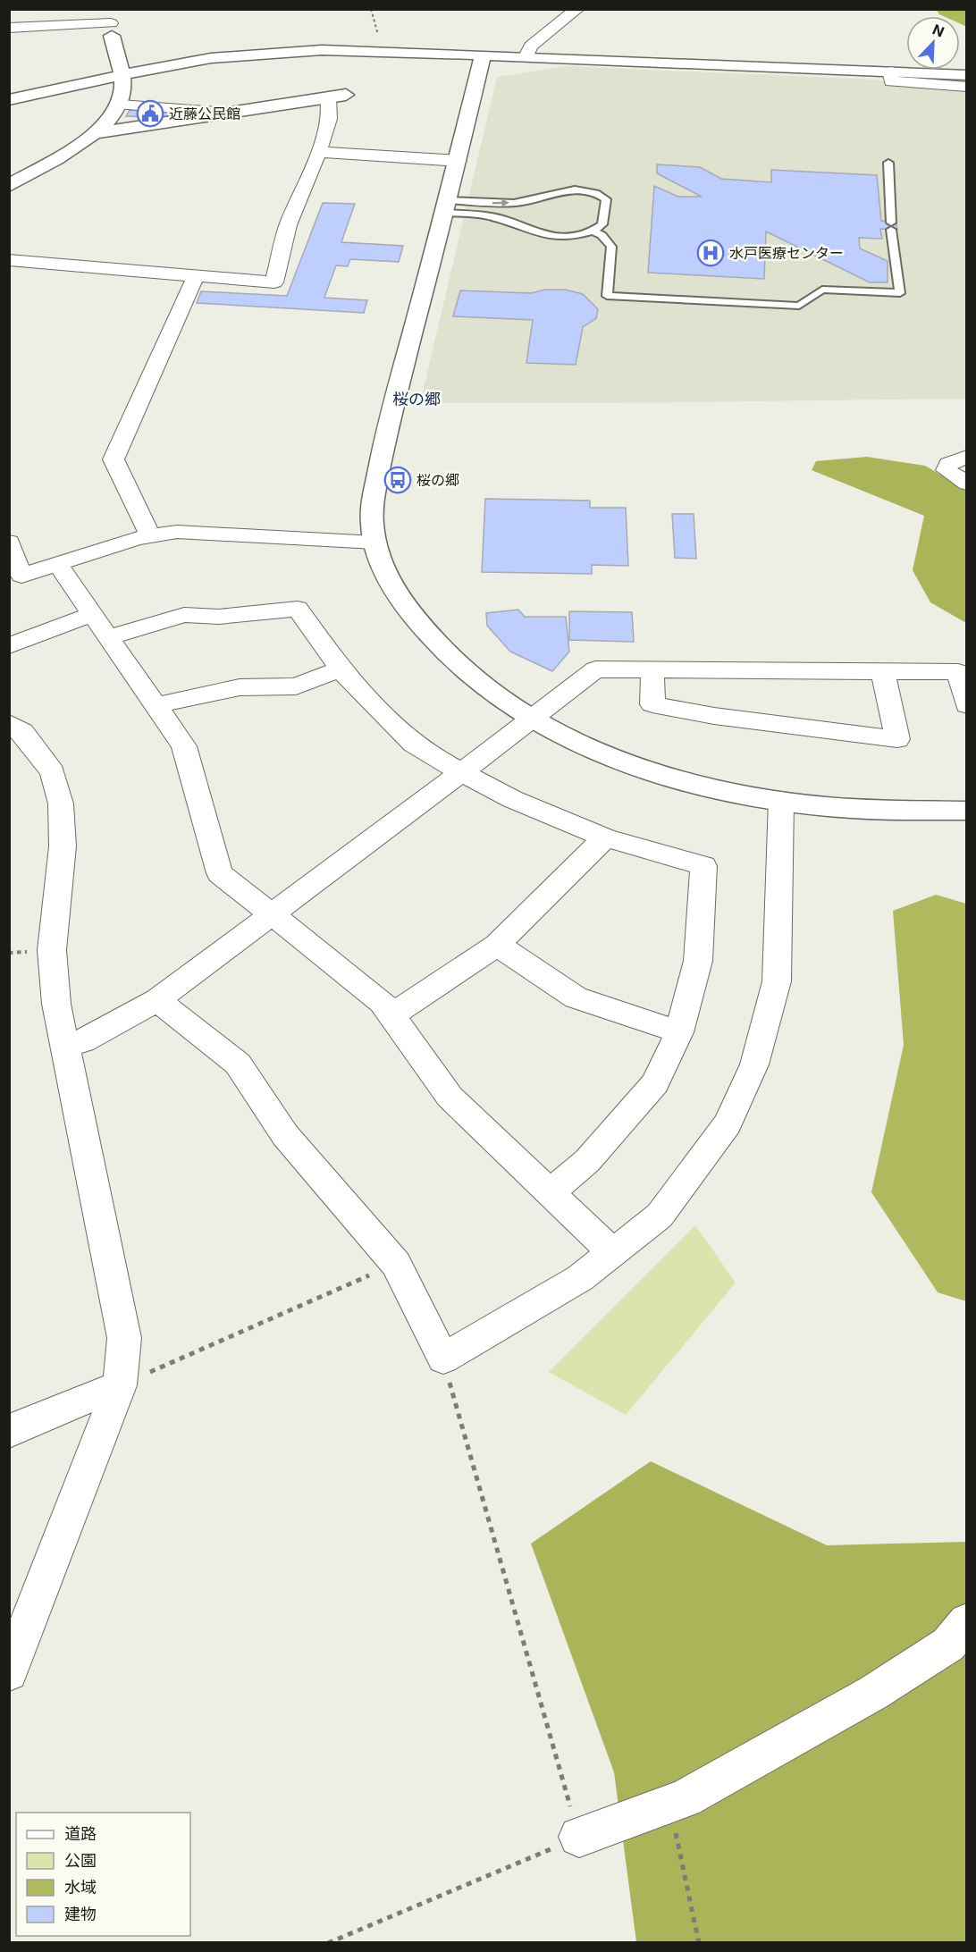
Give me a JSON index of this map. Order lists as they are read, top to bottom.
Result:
{
  "districts": ["桜の郷"],
  "places": {
    "public building": ["近藤公民館"],
    "hospital": ["水戸医療センター"],
    "bus stop": ["桜の郷"]
  },
  "legend": [
    "道路",
    "公園",
    "水域",
    "建物"
  ],
  "north": "top right"
}
